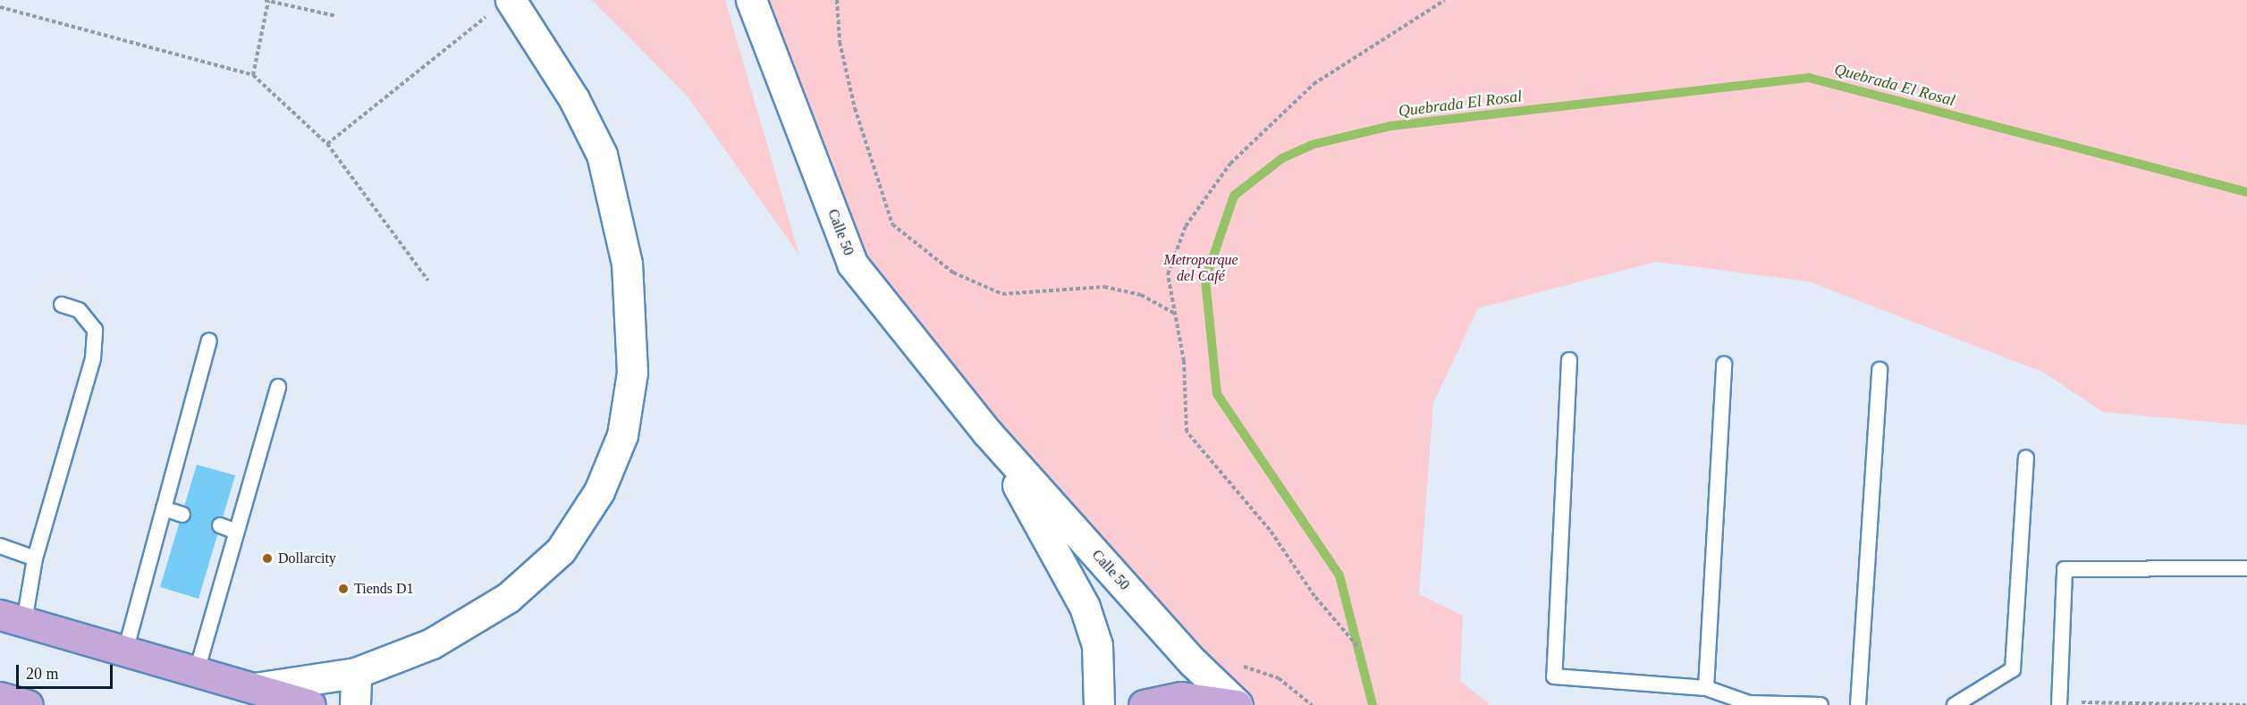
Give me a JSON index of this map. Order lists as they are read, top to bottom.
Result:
{
  "streets": {
    "street": ["Calle 50"]
  },
  "water": ["Quebrada El Rosal"],
  "parks": ["Metroparque del Café"],
  "places": ["Dollarcity", "Tiends D1"],
  "scale_bar": "20 m"
}
